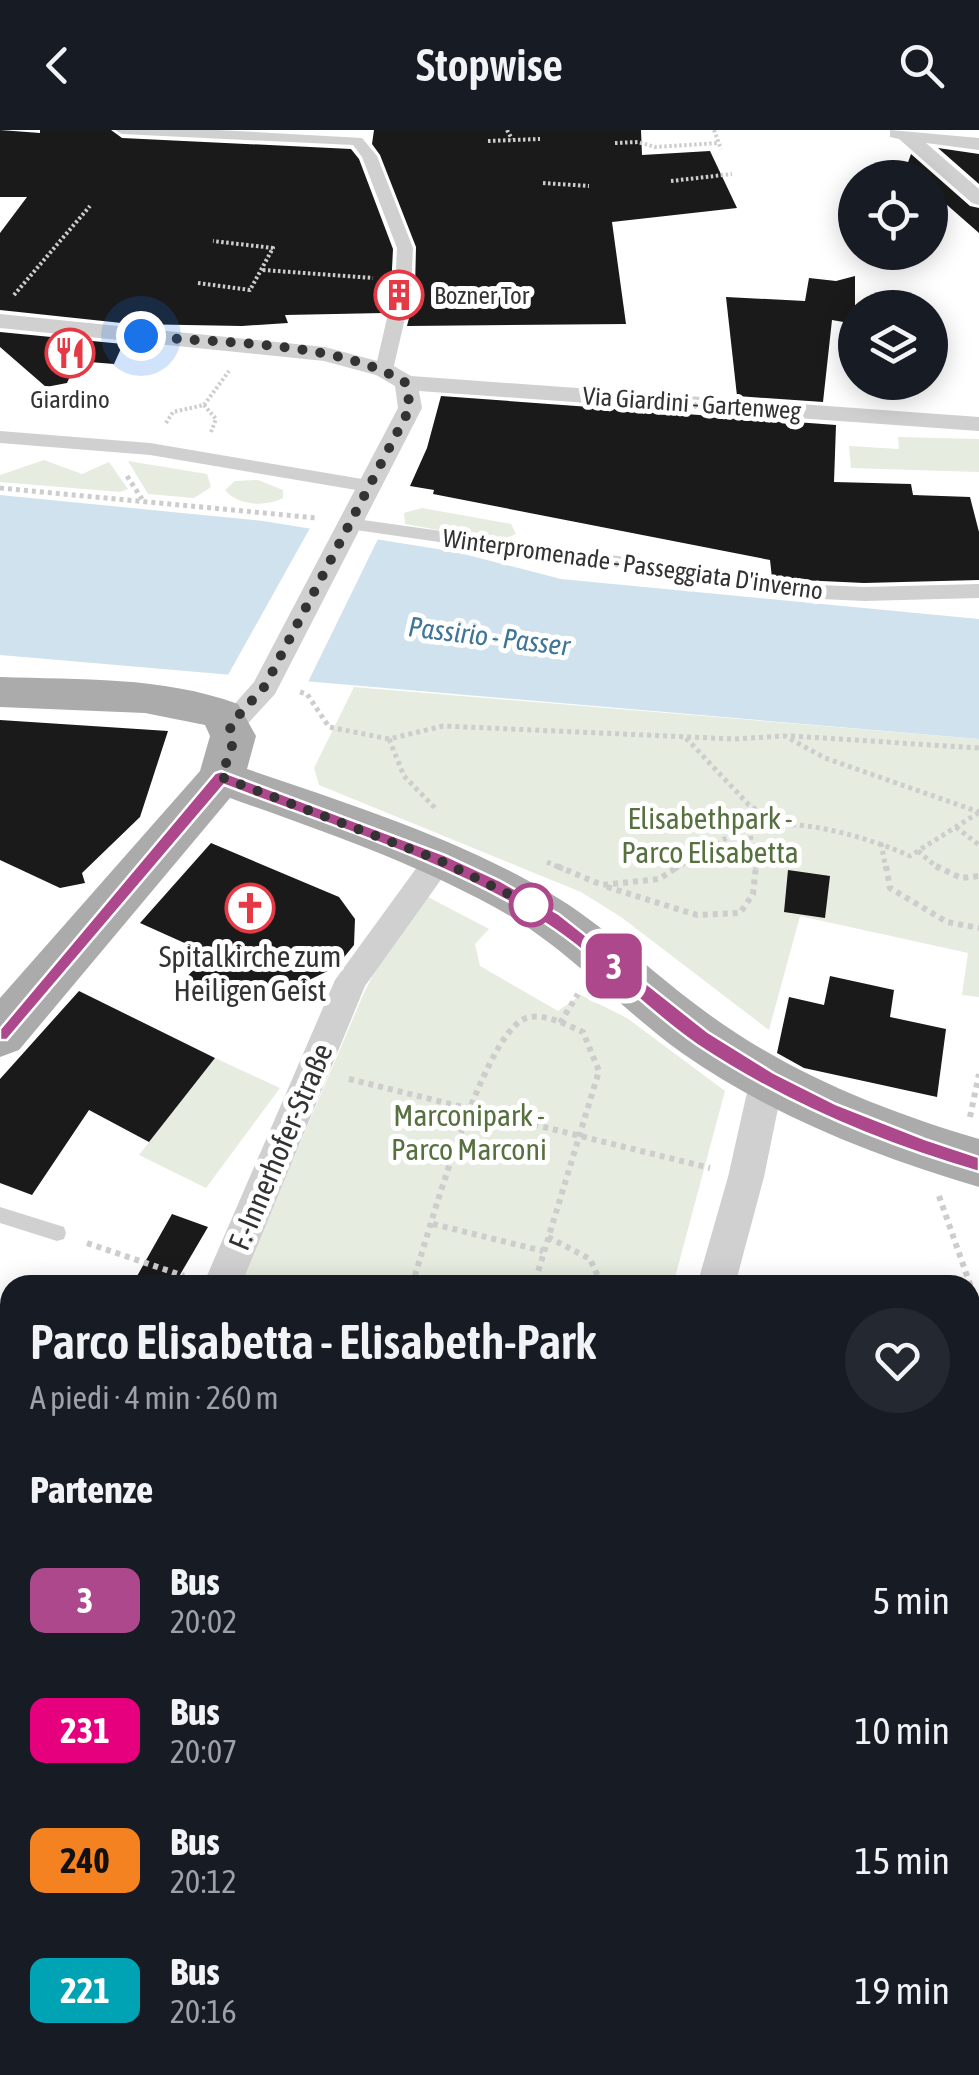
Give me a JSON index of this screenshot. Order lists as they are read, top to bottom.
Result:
{
  "streets": {
    "street": ["Via Giardini - Gartenweg", "Winterpromenade - Passeggiata D'inverno", "F.-Innerhofer-Straße"]
  },
  "water": ["Passirio - Passer"],
  "parks": ["Elisabethpark - Parco Elisabetta", "Marconipark - Parco Marconi"],
  "places": {
    "building": ["Bozner Tor"],
    "restaurant": ["Giardino"],
    "church": ["Spitalkirche zum Heiligen Geist"]
  },
  "lines": ["bus line 3"],
  "page": {
    "header": "Stopwise",
    "on_map": "3",
    "heading": [
      ["Parco Elisabetta - Elisabeth-Park", "A piedi · 4 min · 260 m"],
      "Partenze"
    ],
    "list": [
      {
        "mark": "3",
        "name": "Bus",
        "note": "20:02",
        "value": "5 min"
      },
      {
        "mark": "231",
        "name": "Bus",
        "note": "20:07",
        "value": "10 min"
      },
      {
        "mark": "240",
        "name": "Bus",
        "note": "20:12",
        "value": "15 min"
      },
      {
        "mark": "221",
        "name": "Bus",
        "note": "20:16",
        "value": "19 min"
      }
    ]
  }
}
